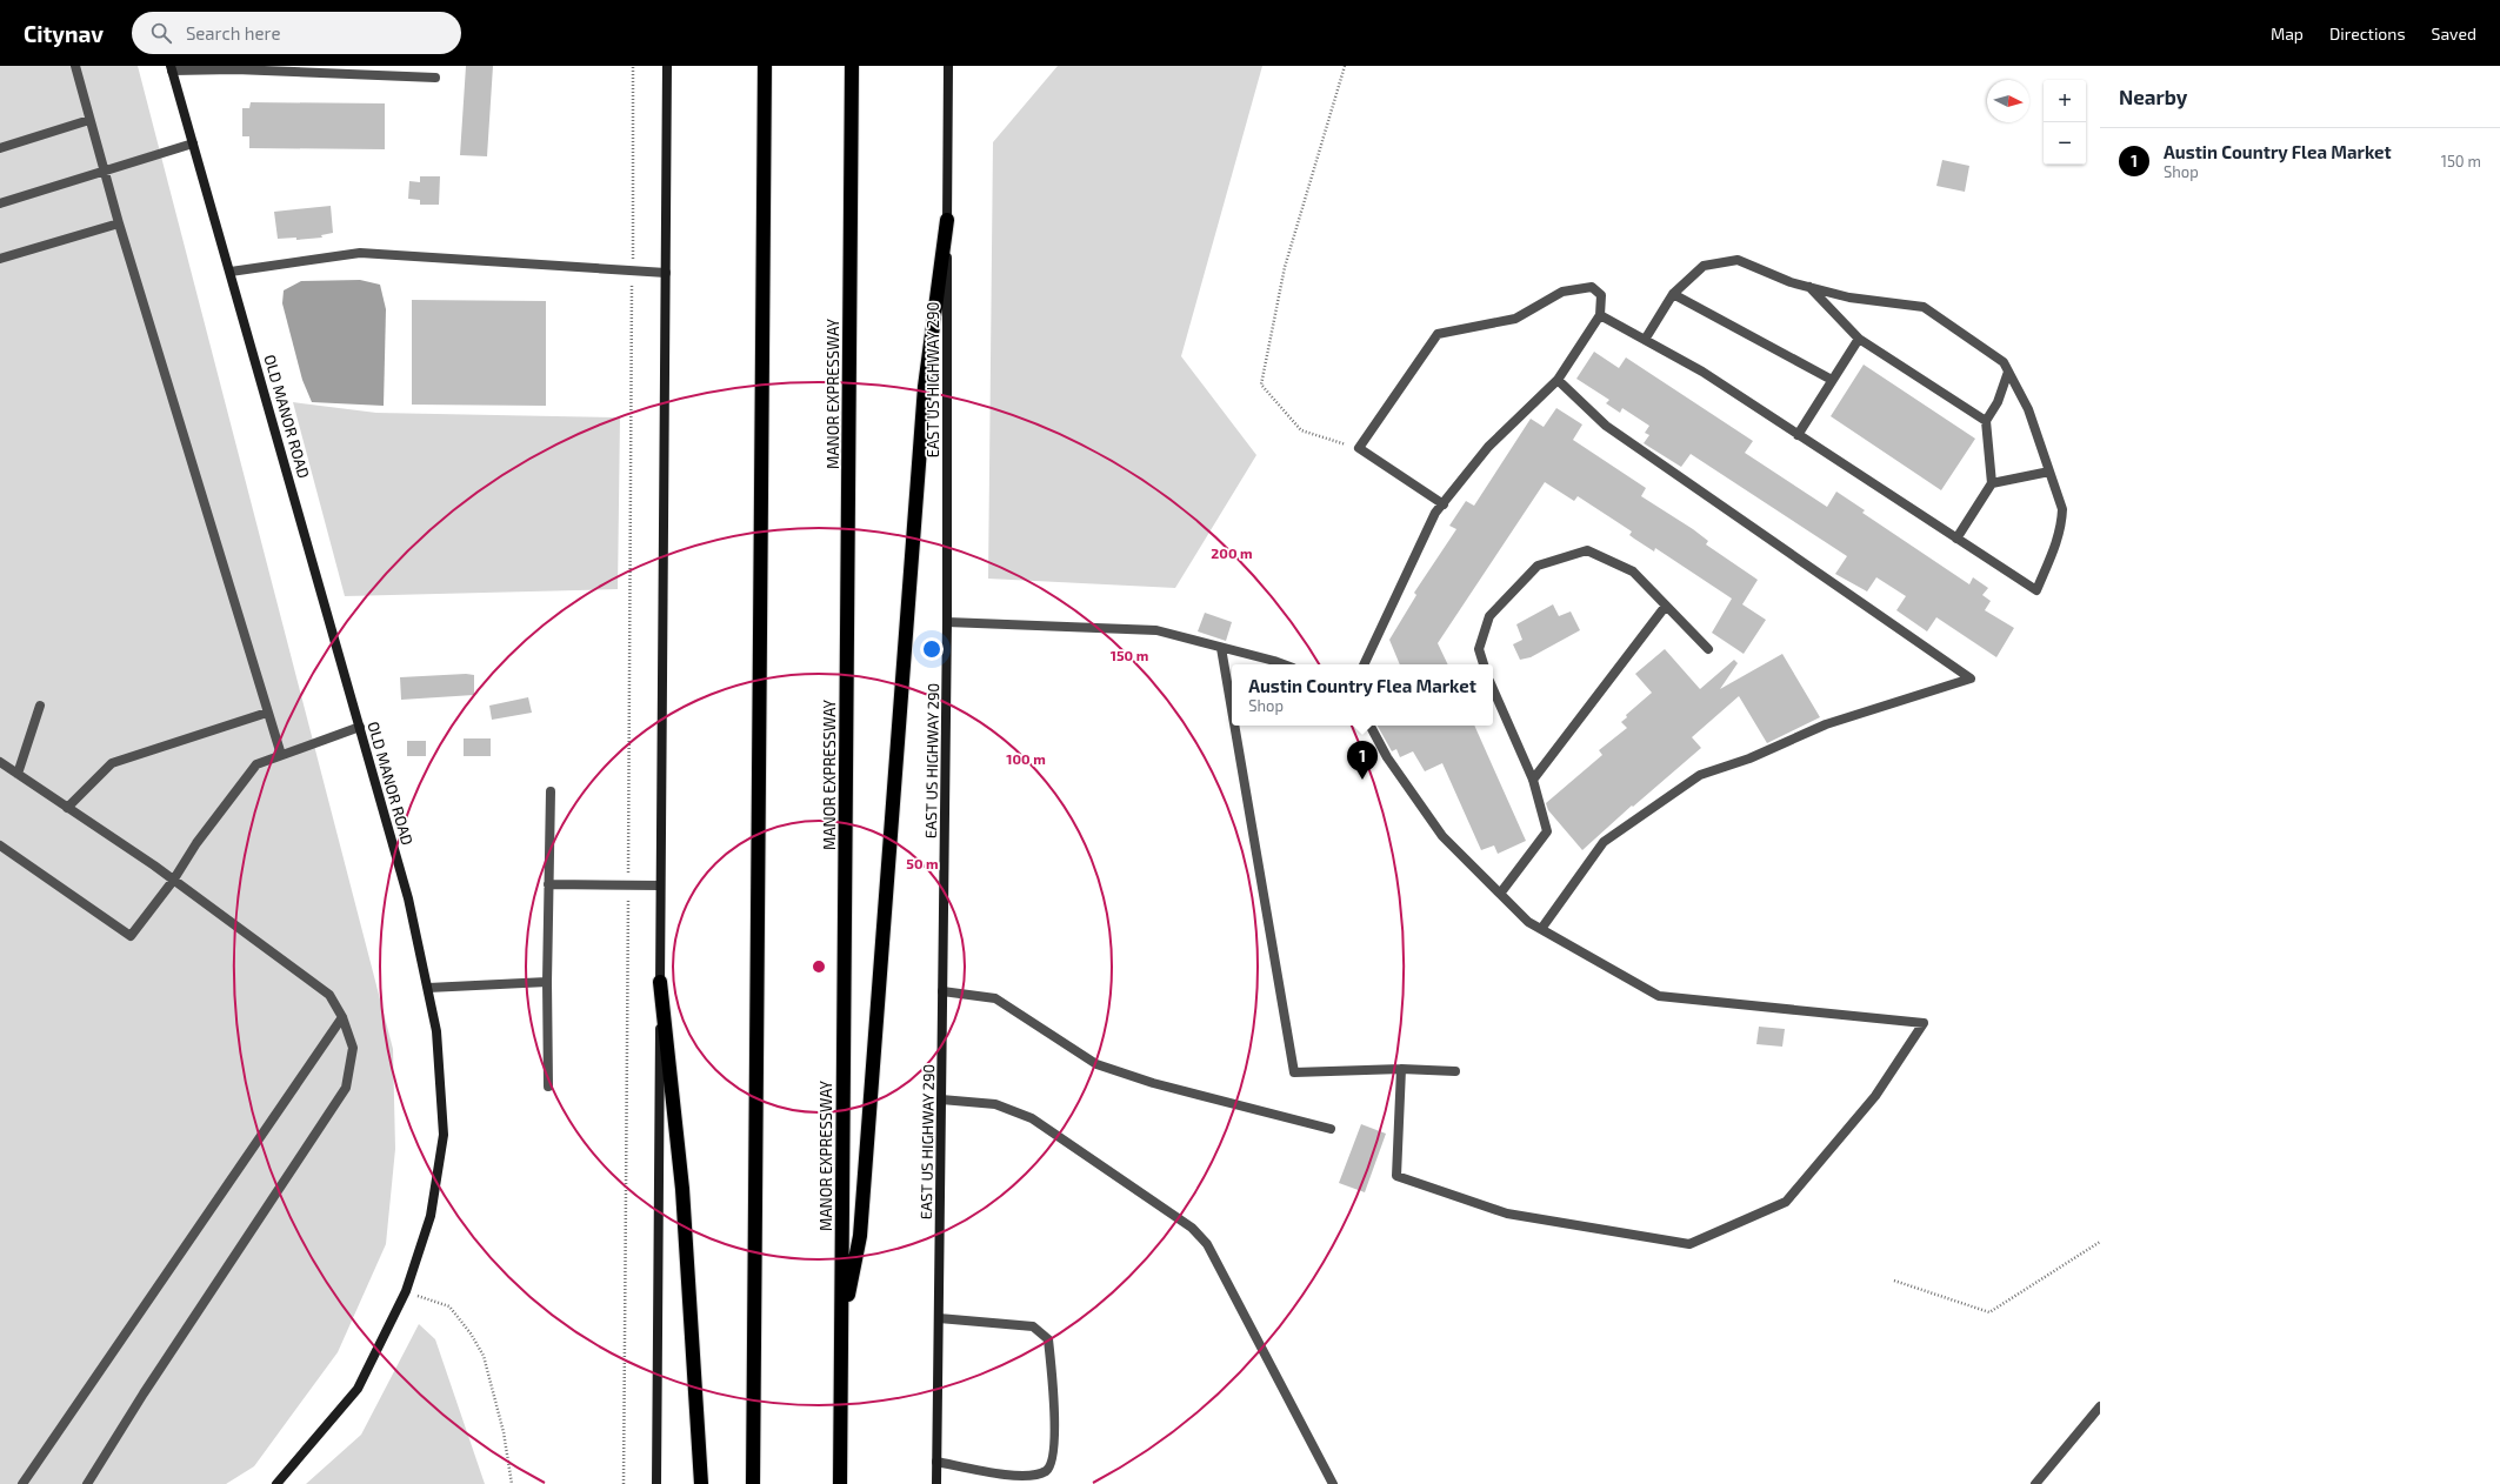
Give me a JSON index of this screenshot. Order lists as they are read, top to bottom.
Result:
{
  "streets": {
    "highway": ["MANOR EXPRESSWAY"],
    "main road": ["EAST US HIGHWAY 290", "OLD MANOR ROAD"]
  },
  "north": "right",
  "page": {
    "header": "Citynav",
    "search": "Search here",
    "nav": ["Map", "Directions", "Saved"],
    "heading": "Nearby",
    "map_buttons": ["+", "−"],
    "list": [
      {
        "mark": "1",
        "name": "Austin Country Flea Market",
        "note": "Shop",
        "value": "150 m"
      }
    ],
    "popup": ["Austin Country Flea Market", "Shop"],
    "pins": "1"
  },
  "rings": [
    "200 m",
    "150 m",
    "100 m",
    "50 m"
  ]
}
